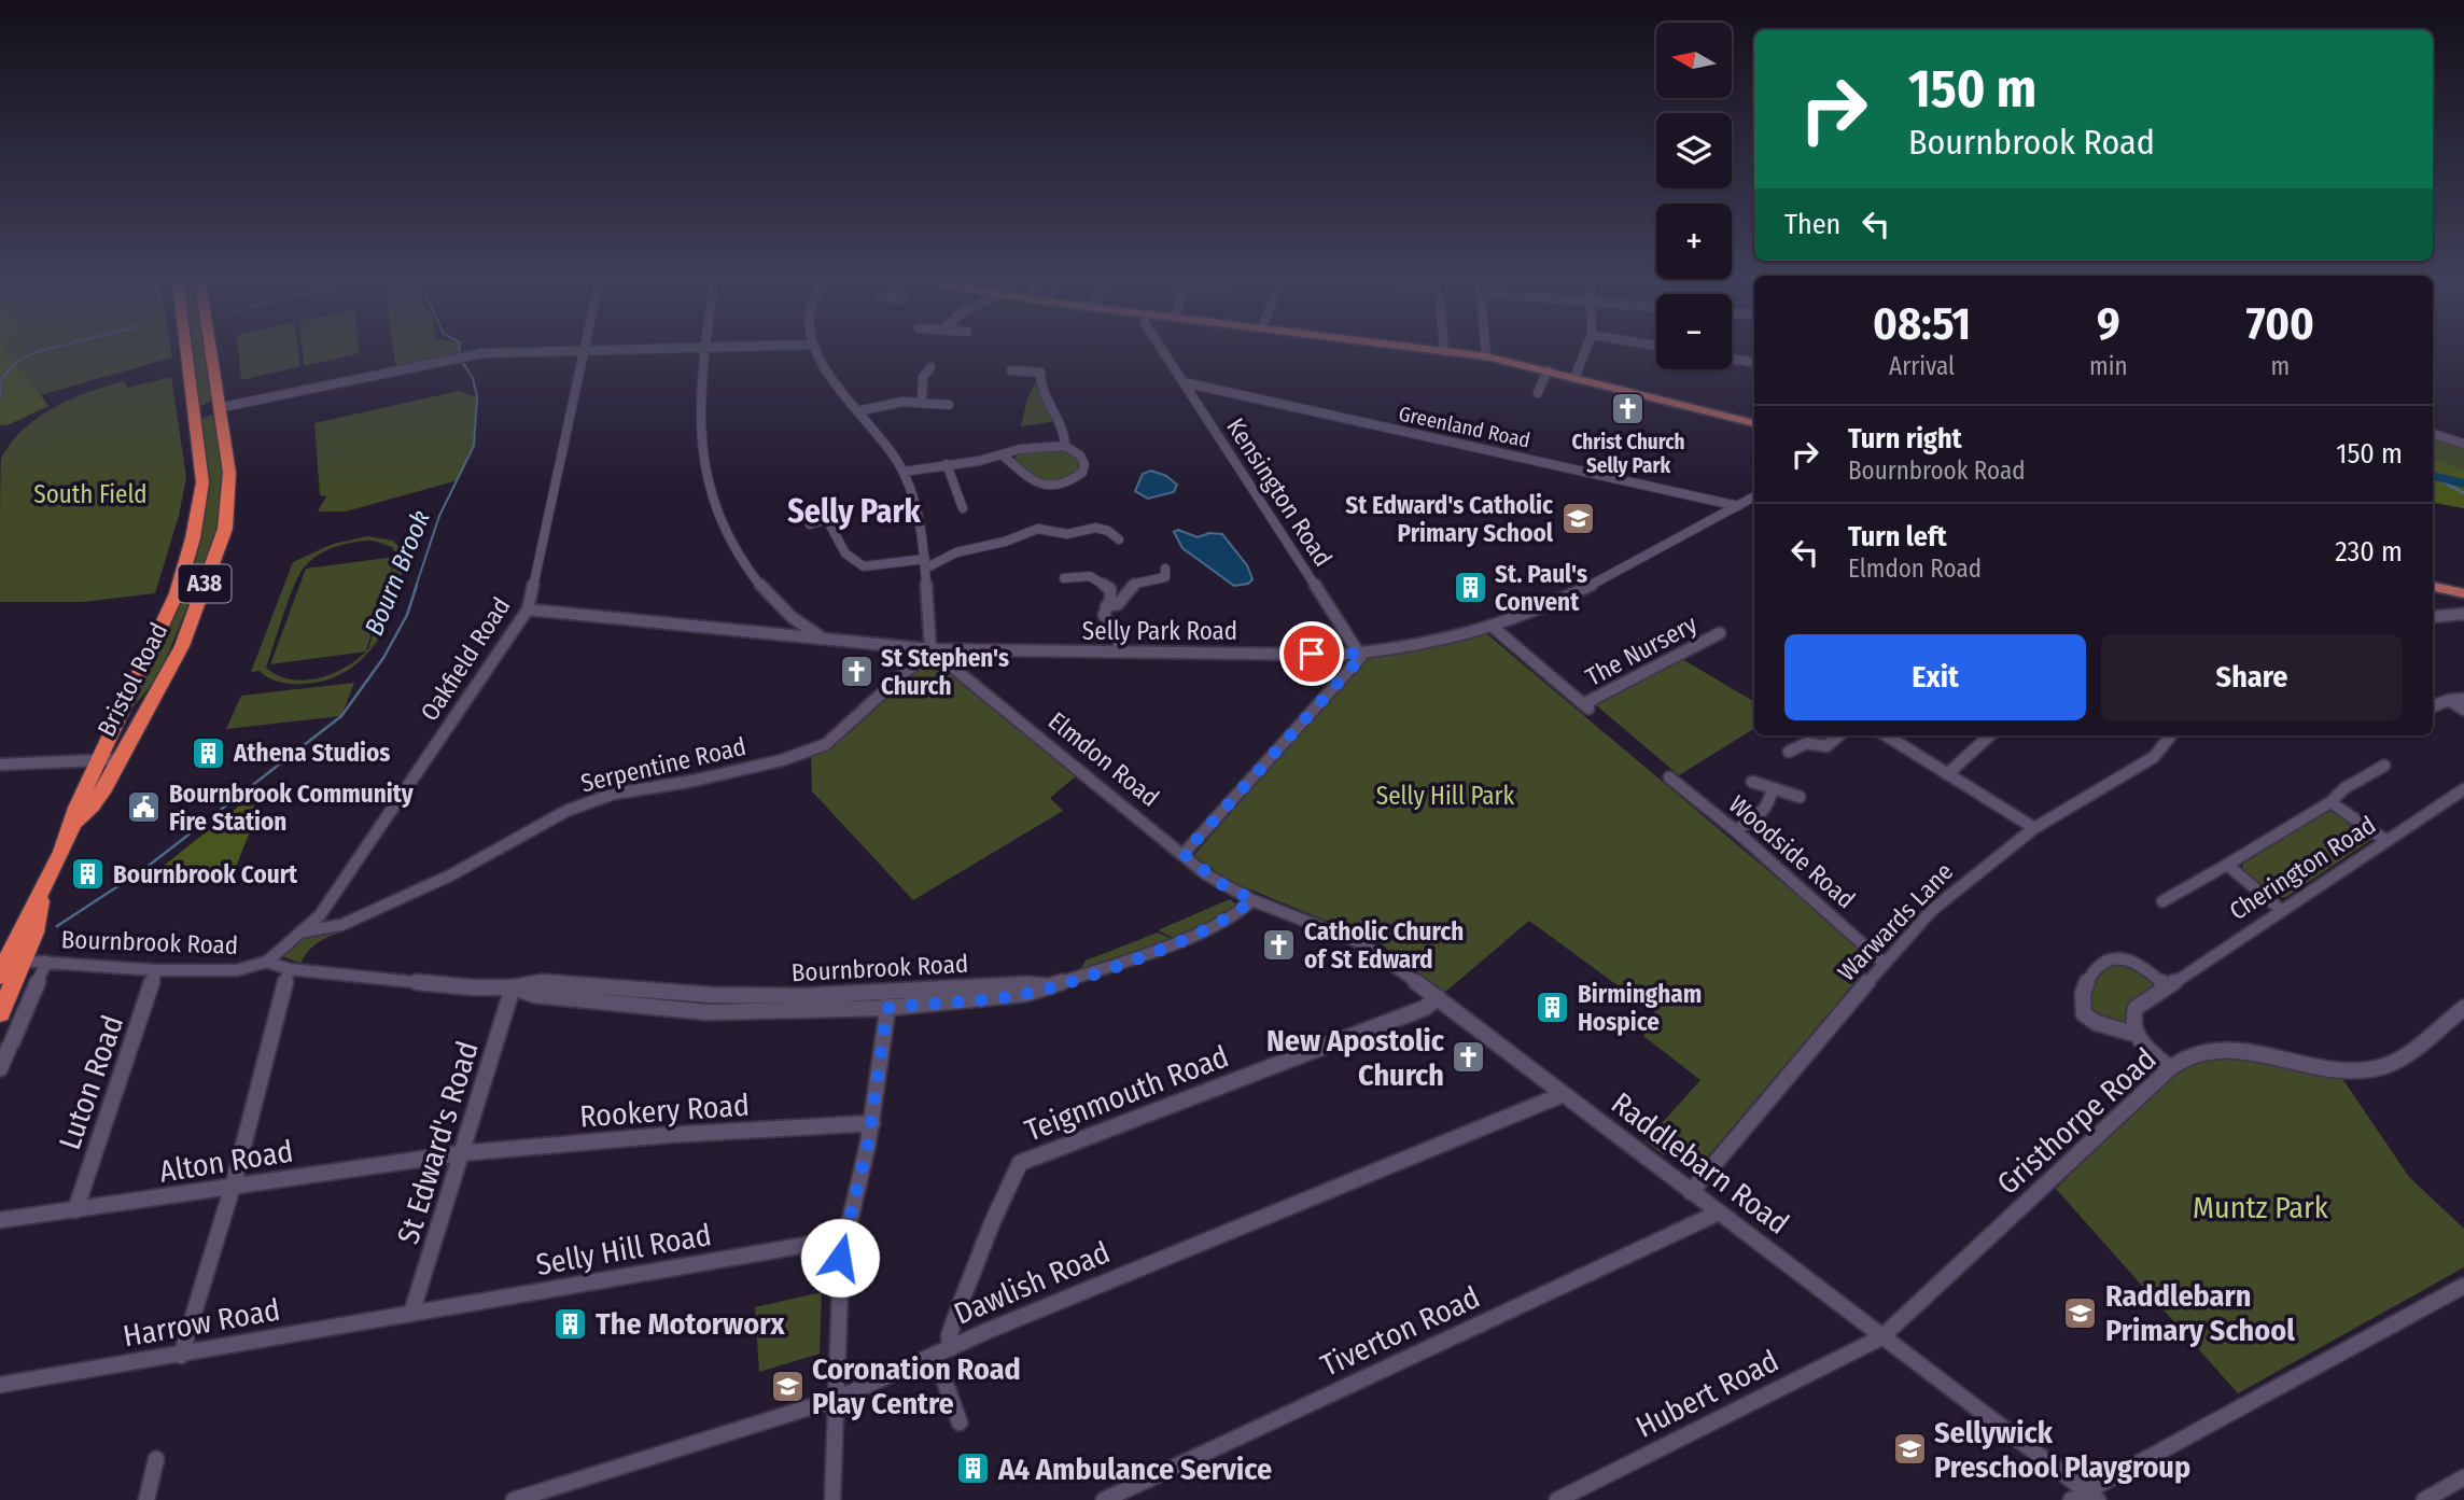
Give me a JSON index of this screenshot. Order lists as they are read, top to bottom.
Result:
{
  "streets": {
    "highway": ["A38", "Bristol Road"],
    "street": [
      "Greenland Road",
      "Kensington Road",
      "Selly Park Road",
      "The Nursery",
      "Oakfield Road",
      "Elmdon Road",
      "Serpentine Road",
      "Woodside Road",
      "Cherington Road",
      "Warwards Lane",
      "Bournbrook Road",
      "Luton Road",
      "Teignmouth Road",
      "Rookery Road",
      "Gristhorpe Road",
      "St Edward's Road",
      "Alton Road",
      "Raddlebarn Road",
      "Selly Hill Road",
      "Dawlish Road",
      "Harrow Road",
      "Tiverton Road",
      "Hubert Road"
    ]
  },
  "crossings": [
    ["Greenland Road", "Kensington Road"],
    ["Greenland Road", "Selly Park Road"],
    ["Kensington Road", "Selly Park Road"],
    ["Selly Park Road", "The Nursery"],
    ["Selly Park Road", "Oakfield Road"],
    ["Selly Park Road", "Elmdon Road"],
    ["Selly Park Road", "Serpentine Road"],
    ["Oakfield Road", "Serpentine Road"],
    ["Oakfield Road", "Bournbrook Road"],
    ["Bristol Road", "Bournbrook Road"],
    ["Elmdon Road", "Serpentine Road"],
    ["Elmdon Road", "Bournbrook Road"],
    ["Elmdon Road", "Raddlebarn Road"],
    ["Woodside Road", "Warwards Lane"],
    ["Warwards Lane", "Raddlebarn Road"],
    ["Bournbrook Road", "Luton Road"],
    ["Bournbrook Road", "St Edward's Road"],
    ["Bournbrook Road", "Raddlebarn Road"],
    ["Luton Road", "Alton Road"],
    ["Teignmouth Road", "Raddlebarn Road"],
    ["Teignmouth Road", "Dawlish Road"],
    ["Rookery Road", "St Edward's Road"],
    ["Rookery Road", "Alton Road"],
    ["Gristhorpe Road", "Raddlebarn Road"],
    ["Gristhorpe Road", "Hubert Road"],
    ["St Edward's Road", "Alton Road"],
    ["St Edward's Road", "Selly Hill Road"],
    ["St Edward's Road", "Harrow Road"],
    ["Raddlebarn Road", "Dawlish Road"],
    ["Raddlebarn Road", "Tiverton Road"],
    ["Raddlebarn Road", "Hubert Road"],
    ["Selly Hill Road", "Harrow Road"]
  ],
  "districts": ["Selly Park"],
  "water": ["Bourn Brook"],
  "parks": ["South Field", "Selly Hill Park", "Muntz Park"],
  "places": {
    "church": [
      "Christ Church Selly Park",
      "St Stephen's Church",
      "Catholic Church of St Edward",
      "New Apostolic Church"
    ],
    "school or university": [
      "St Edward's Catholic Primary School",
      "Raddlebarn Primary School",
      "Coronation Road Play Centre",
      "Sellywick Preschool Playgroup"
    ],
    "building": [
      "St. Paul's Convent",
      "Athena Studios",
      "Bournbrook Court",
      "Birmingham Hospice",
      "The Motorworx",
      "A4 Ambulance Service"
    ],
    "public building": ["Bournbrook Community Fire Station"]
  },
  "north": "left",
  "page": {
    "map_buttons": ["+", "−"],
    "turn": ["150 m", "Bournbrook Road"],
    "then": "Then",
    "eta": [
      "08:51",
      "Arrival",
      "9",
      "min",
      "700",
      "m"
    ],
    "list": [
      {
        "name": "Turn right",
        "note": "Bournbrook Road",
        "value": "150 m"
      },
      {
        "name": "Turn left",
        "note": "Elmdon Road",
        "value": "230 m"
      }
    ],
    "buttons": ["Exit", "Share"]
  }
}
